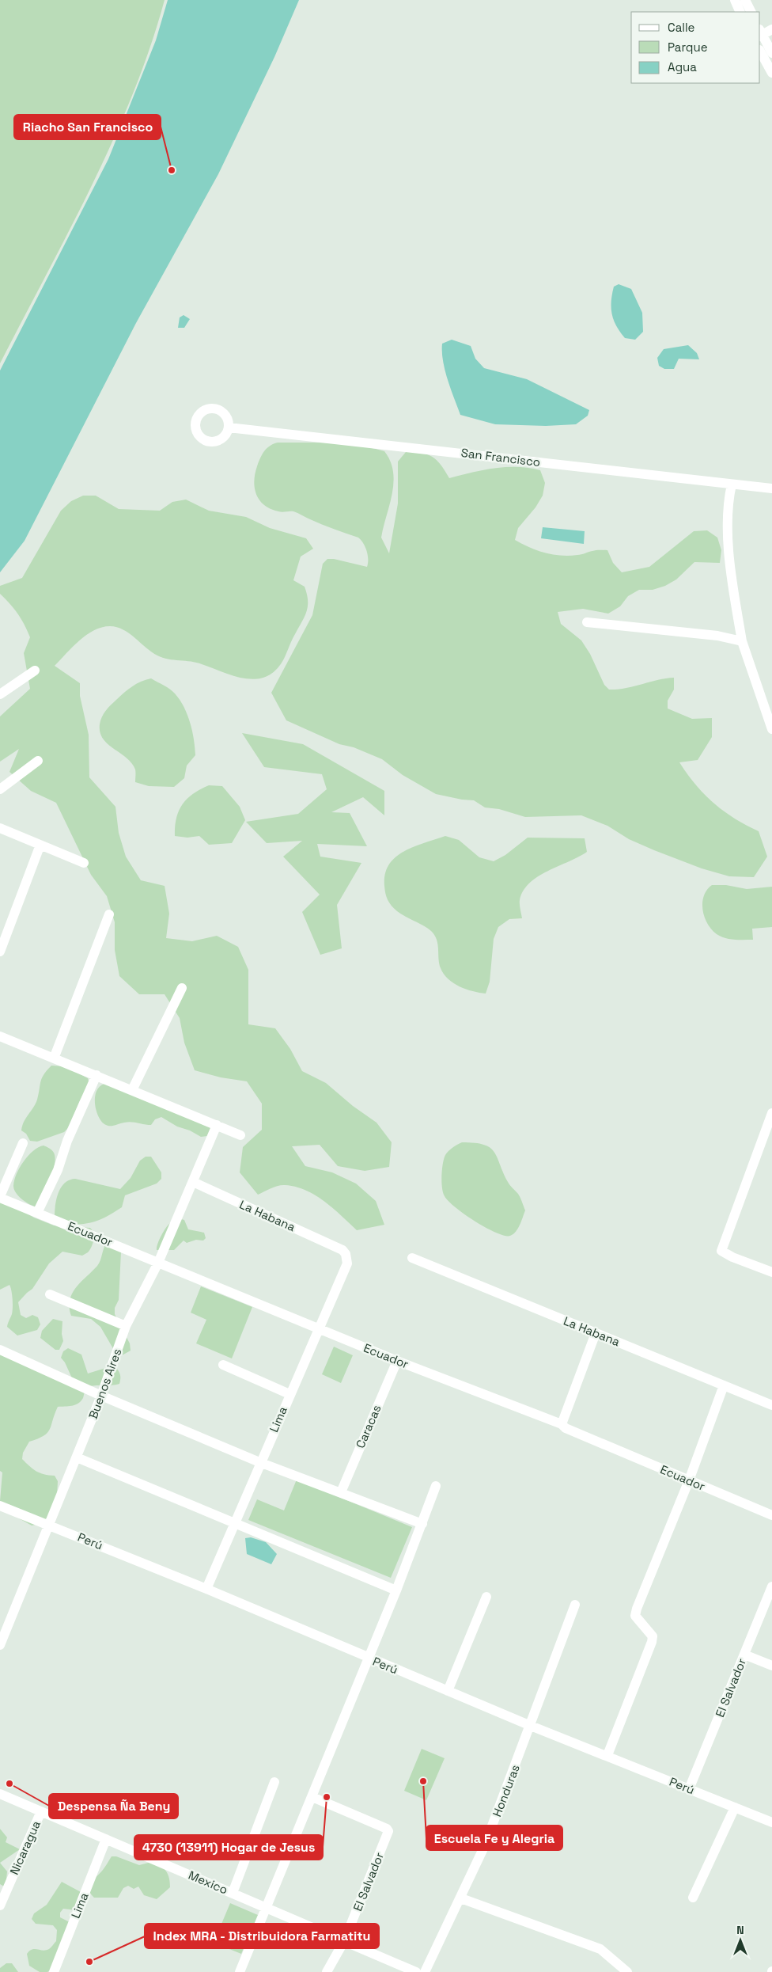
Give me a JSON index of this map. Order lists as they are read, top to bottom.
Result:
{
  "streets": {
    "street": [
      "San Francisco",
      "La Habana",
      "Ecuador",
      "Buenos Aires",
      "Lima",
      "Caracas",
      "Perú",
      "El Salvador",
      "Honduras",
      "Nicaragua",
      "Mexico"
    ]
  },
  "crossings": [
    ["La Habana", "Buenos Aires"],
    ["La Habana", "Lima"],
    ["Ecuador", "Buenos Aires"],
    ["Ecuador", "Lima"],
    ["Ecuador", "Caracas"],
    ["Buenos Aires", "Perú"],
    ["Lima", "Perú"],
    ["Lima", "Mexico"],
    ["Perú", "El Salvador"],
    ["Perú", "Honduras"],
    ["El Salvador", "Mexico"],
    ["Nicaragua", "Mexico"]
  ],
  "places": [
    "Riacho San Francisco",
    "Escuela Fe y Alegria",
    "Despensa Ña Beny",
    "4730 (13911) Hogar de Jesus",
    "Index MRA - Distribuidora Farmatitu"
  ],
  "legend": ["Calle", "Parque", "Agua"],
  "north": "top"
}
